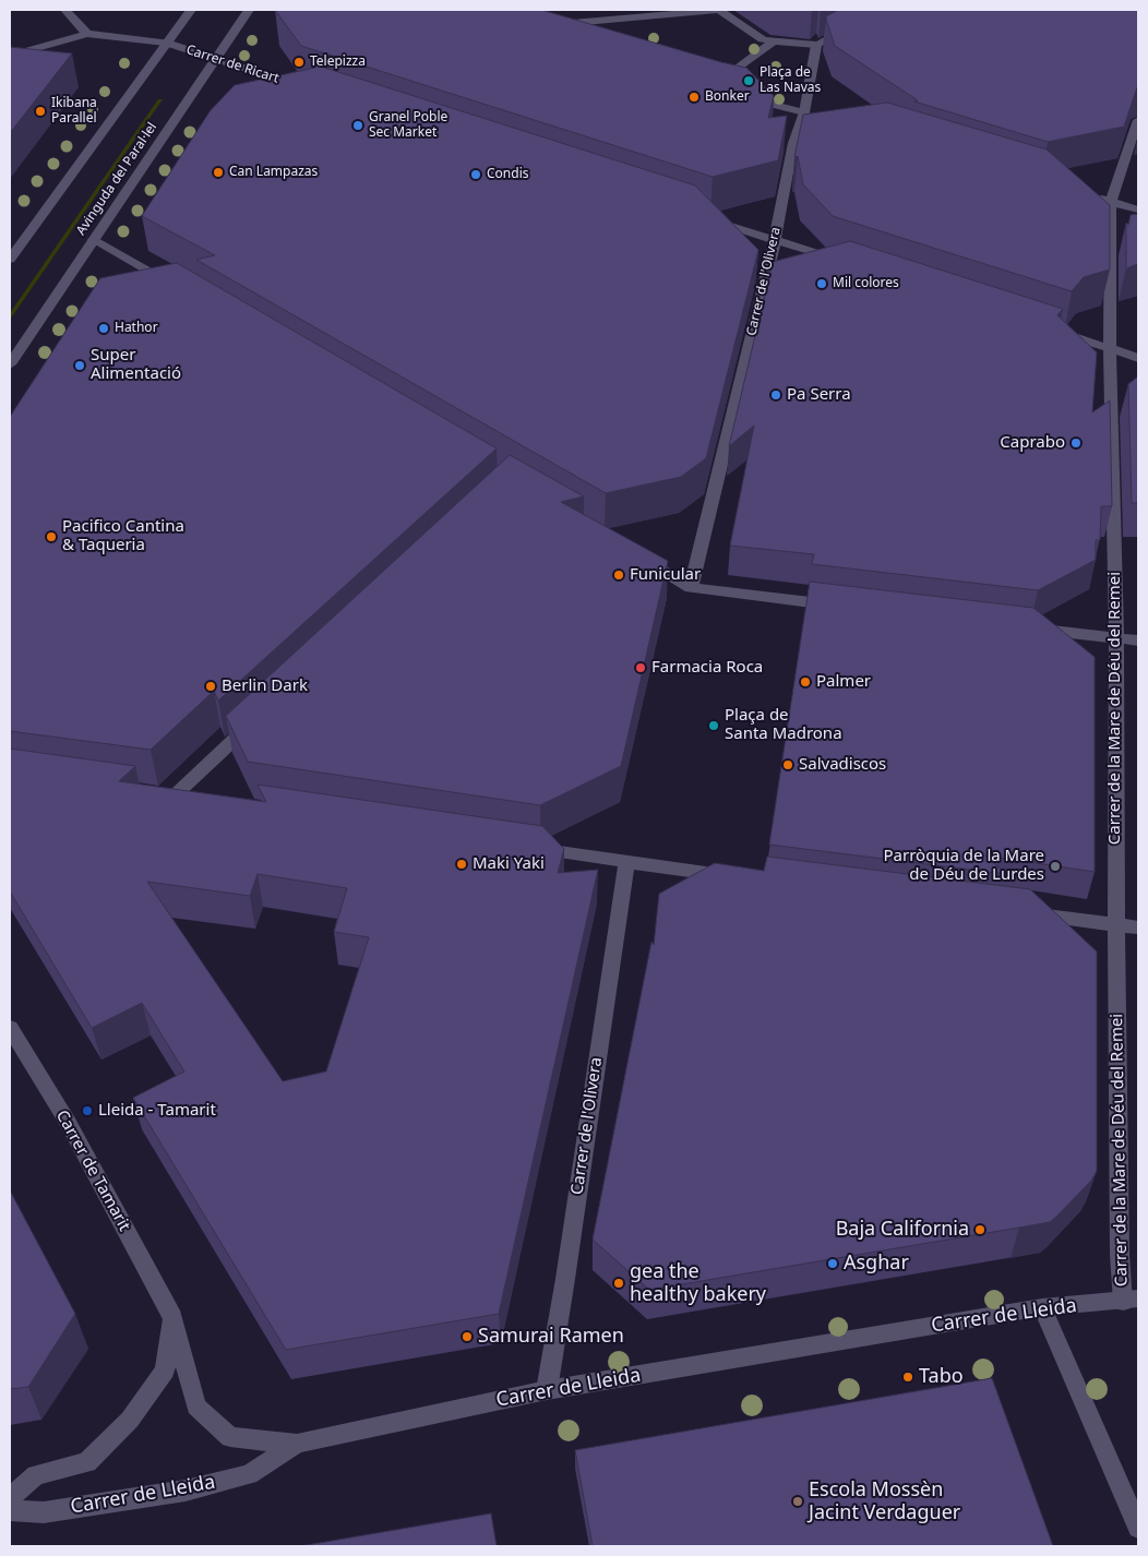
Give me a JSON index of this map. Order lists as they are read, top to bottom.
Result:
{
  "streets": {
    "street": [
      "Carrer de Ricart",
      "Avinguda del Paral·lel",
      "Carrer de l'Olivera",
      "Carrer de la Mare de Déu del Remei",
      "Carrer de Tamarit",
      "Carrer de Lleida"
    ]
  },
  "crossings": [
    ["Carrer de Ricart", "Avinguda del Paral·lel"],
    ["Carrer de l'Olivera", "Carrer de Lleida"],
    ["Carrer de la Mare de Déu del Remei", "Carrer de Lleida"],
    ["Carrer de Tamarit", "Carrer de Lleida"]
  ],
  "places": [
    "Telepizza",
    "Plaça de Las Navas",
    "Bonker",
    "Ikibana Parallel",
    "Granel Poble Sec Market",
    "Can Lampazas",
    "Condis",
    "Mil colores",
    "Hathor",
    "Super Alimentació",
    "Pa Serra",
    "Caprabo",
    "Pacifico Cantina & Taqueria",
    "Funicular",
    "Farmacia Roca",
    "Palmer",
    "Berlin Dark",
    "Plaça de Santa Madrona",
    "Salvadiscos",
    "Maki Yaki",
    "Parròquia de la Mare de Déu de Lurdes",
    "Lleida - Tamarit",
    "Baja California",
    "Asghar",
    "gea the healthy bakery",
    "Samurai Ramen",
    "Tabo",
    "Escola Mossèn Jacint Verdaguer"
  ]
}
